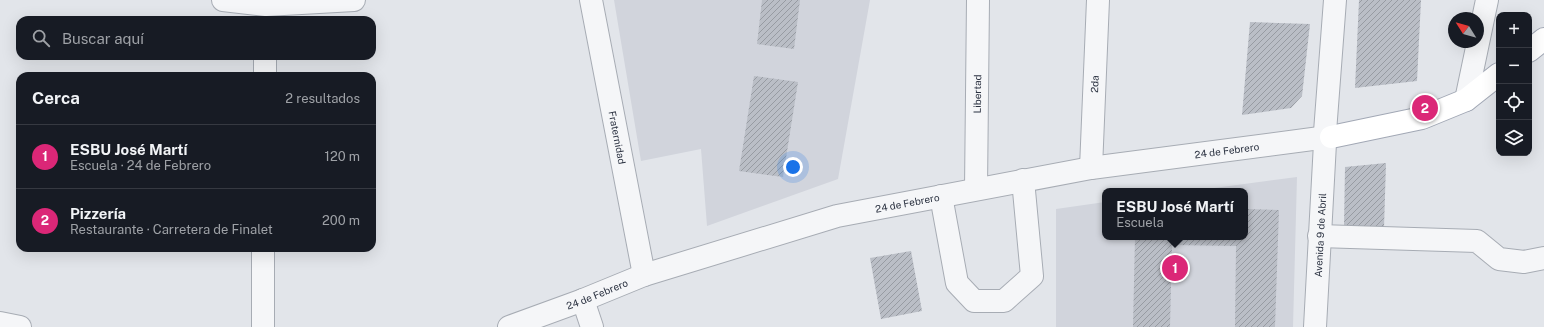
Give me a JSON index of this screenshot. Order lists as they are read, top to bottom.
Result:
{
  "streets": {
    "street": [
      "2da",
      "Libertad",
      "Fraternidad",
      "24 de Febrero",
      "Avenida 9 de Abril"
    ]
  },
  "crossings": [
    ["2da", "24 de Febrero"],
    ["Libertad", "24 de Febrero"],
    ["Fraternidad", "24 de Febrero"],
    ["24 de Febrero", "Avenida 9 de Abril"]
  ],
  "north": "top left",
  "page": {
    "map_buttons": ["+", "−"],
    "search": "Buscar aquí",
    "heading": ["Cerca", "2 resultados"],
    "pins": ["2", "1"],
    "list": [
      {
        "mark": "1",
        "name": "ESBU José Martí",
        "note": "Escuela · 24 de Febrero",
        "value": "120 m"
      },
      {
        "mark": "2",
        "name": "Pizzería",
        "note": "Restaurante · Carretera de Finalet",
        "value": "200 m"
      }
    ],
    "popup": ["ESBU José Martí", "Escuela"]
  }
}
